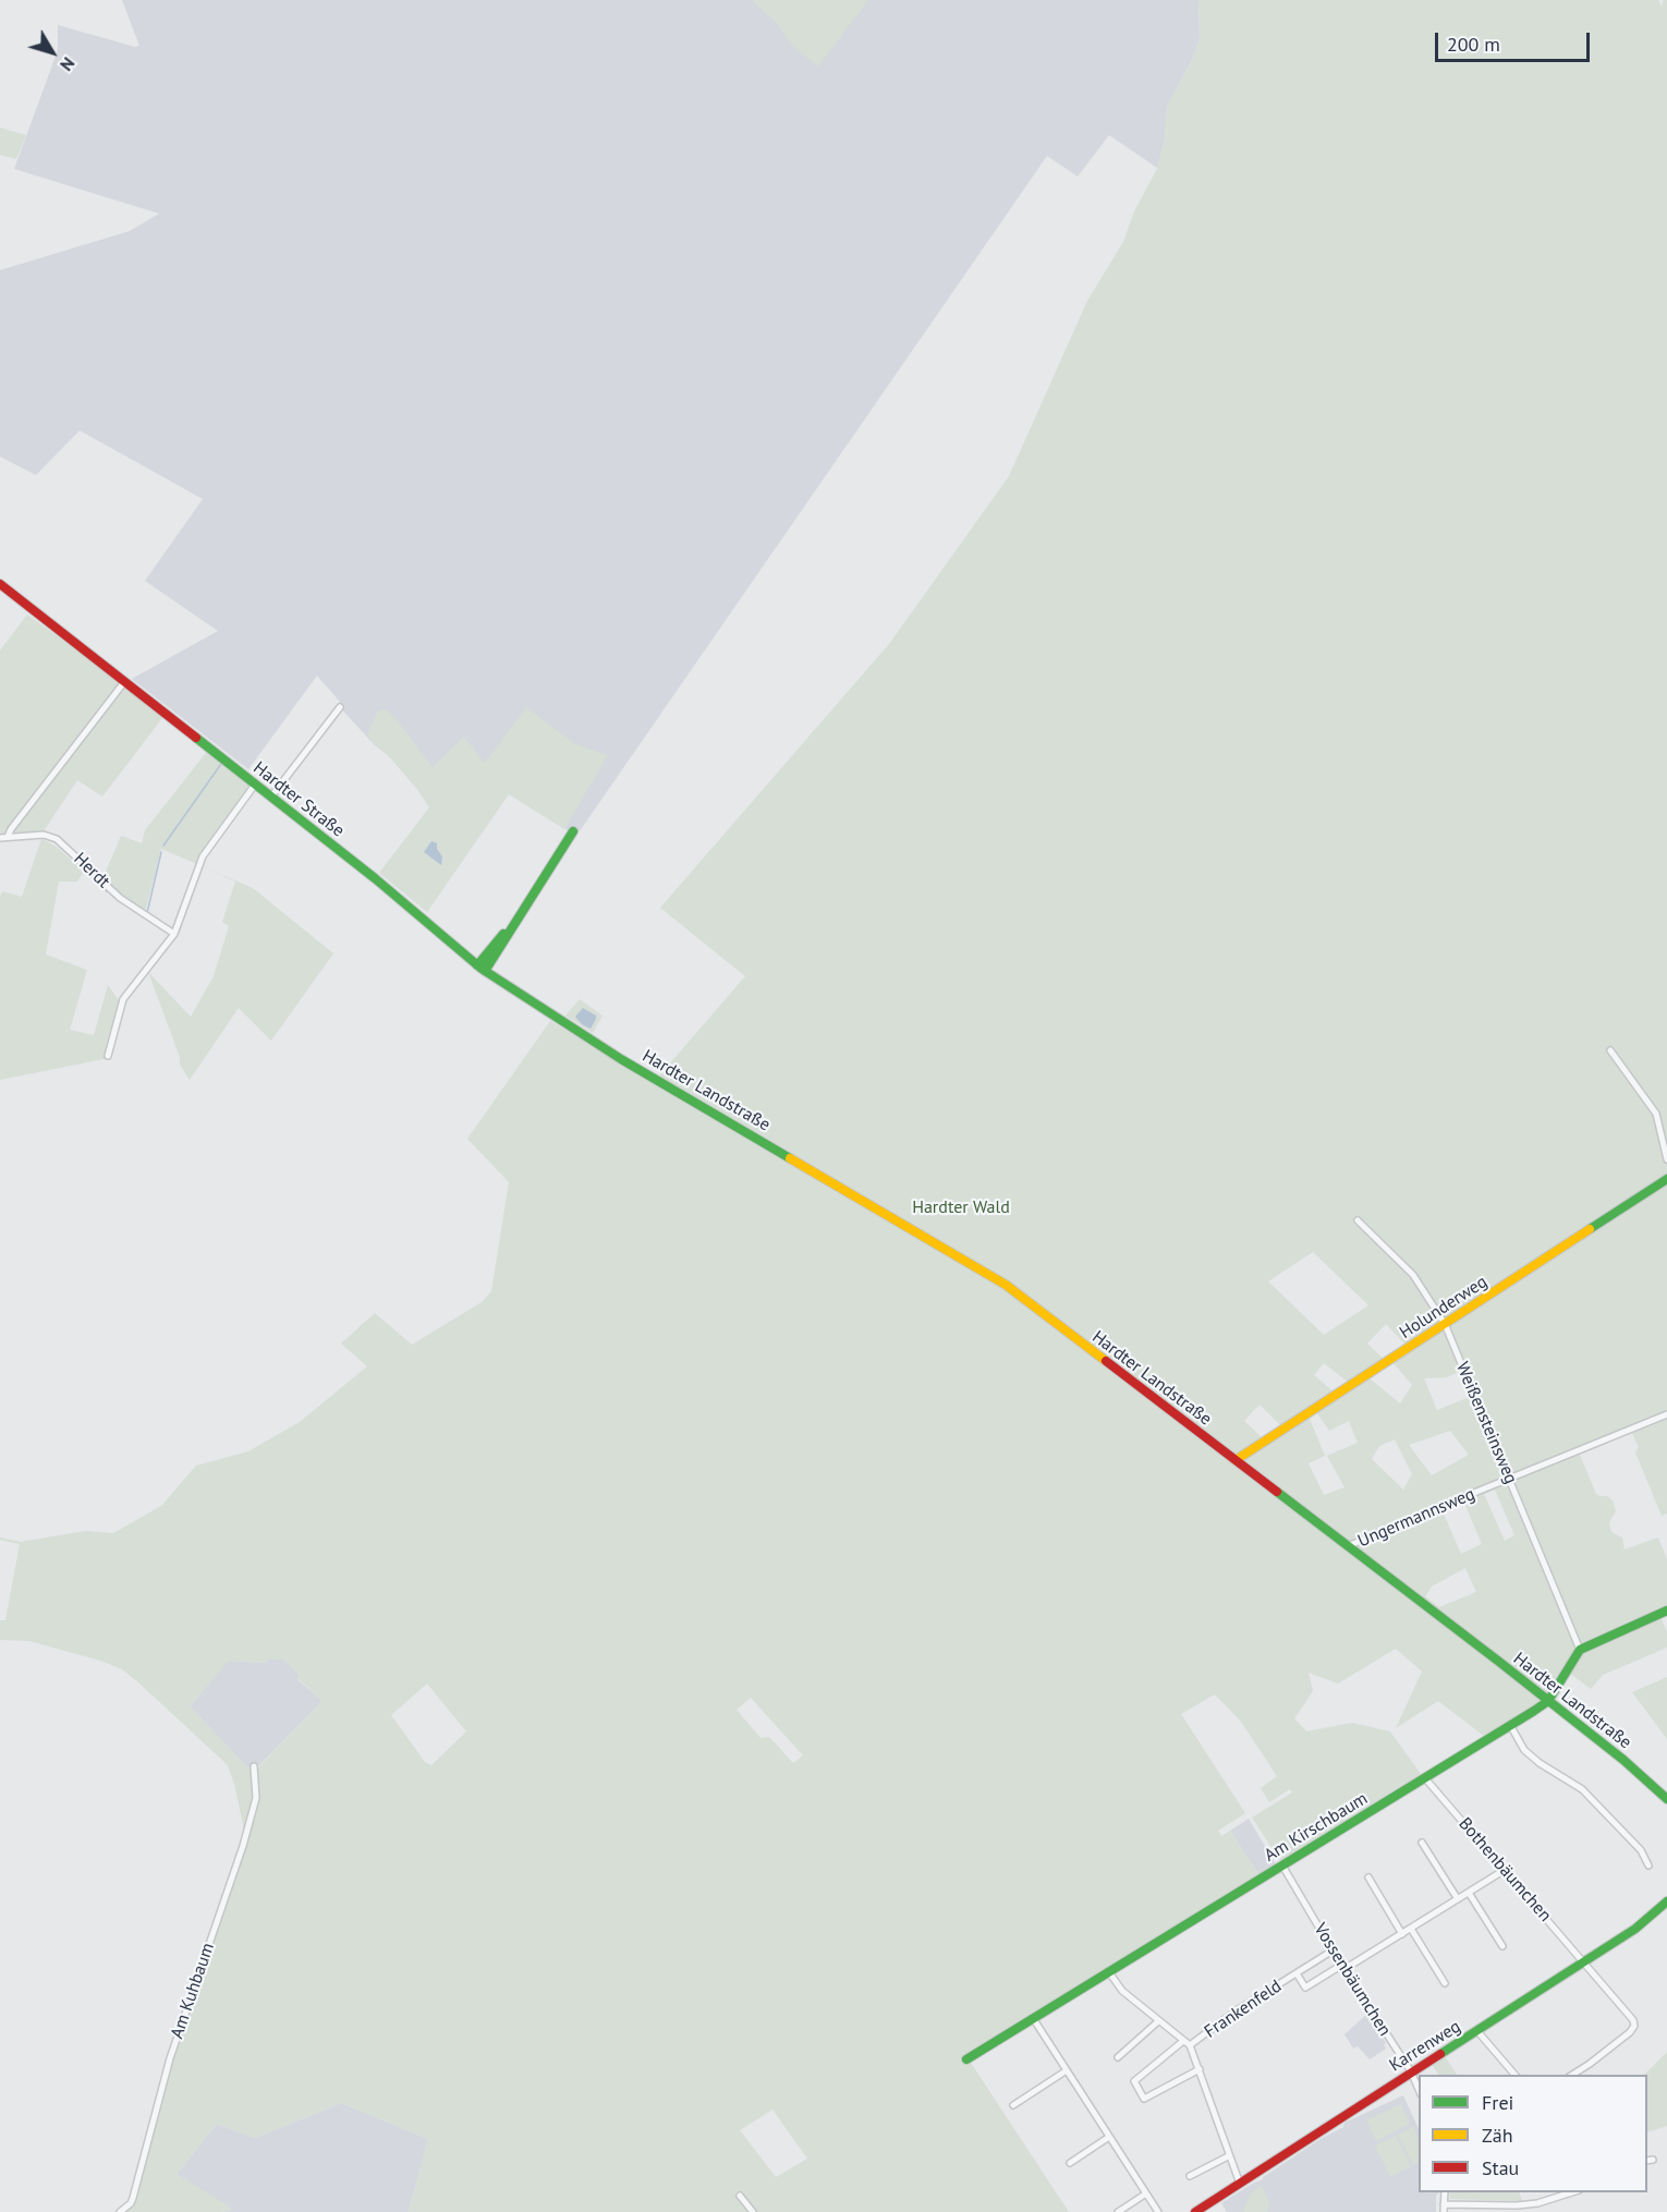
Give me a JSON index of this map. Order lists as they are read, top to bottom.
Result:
{
  "streets": {
    "street": [
      "Hardter Straße",
      "Herdt",
      "Hardter Landstraße",
      "Holunderweg",
      "Weißensteinsweg",
      "Ungermannsweg",
      "Am Kirschbaum",
      "Bothenbäumchen",
      "Vossenbäumchen",
      "Am Kuhbaum",
      "Frankenfeld",
      "Karrenweg"
    ]
  },
  "crossings": [
    ["Hardter Straße", "Hardter Landstraße"],
    ["Hardter Landstraße", "Holunderweg"],
    ["Hardter Landstraße", "Ungermannsweg"],
    ["Hardter Landstraße", "Am Kirschbaum"],
    ["Holunderweg", "Weißensteinsweg"],
    ["Weißensteinsweg", "Ungermannsweg"],
    ["Weißensteinsweg", "Am Kirschbaum"],
    ["Am Kirschbaum", "Bothenbäumchen"],
    ["Am Kirschbaum", "Vossenbäumchen"],
    ["Bothenbäumchen", "Karrenweg"],
    ["Vossenbäumchen", "Frankenfeld"],
    ["Vossenbäumchen", "Karrenweg"]
  ],
  "parks": ["Hardter Wald"],
  "legend": ["Frei", "Zäh", "Stau"],
  "scale_bar": "200 m",
  "north": "bottom right"
}
